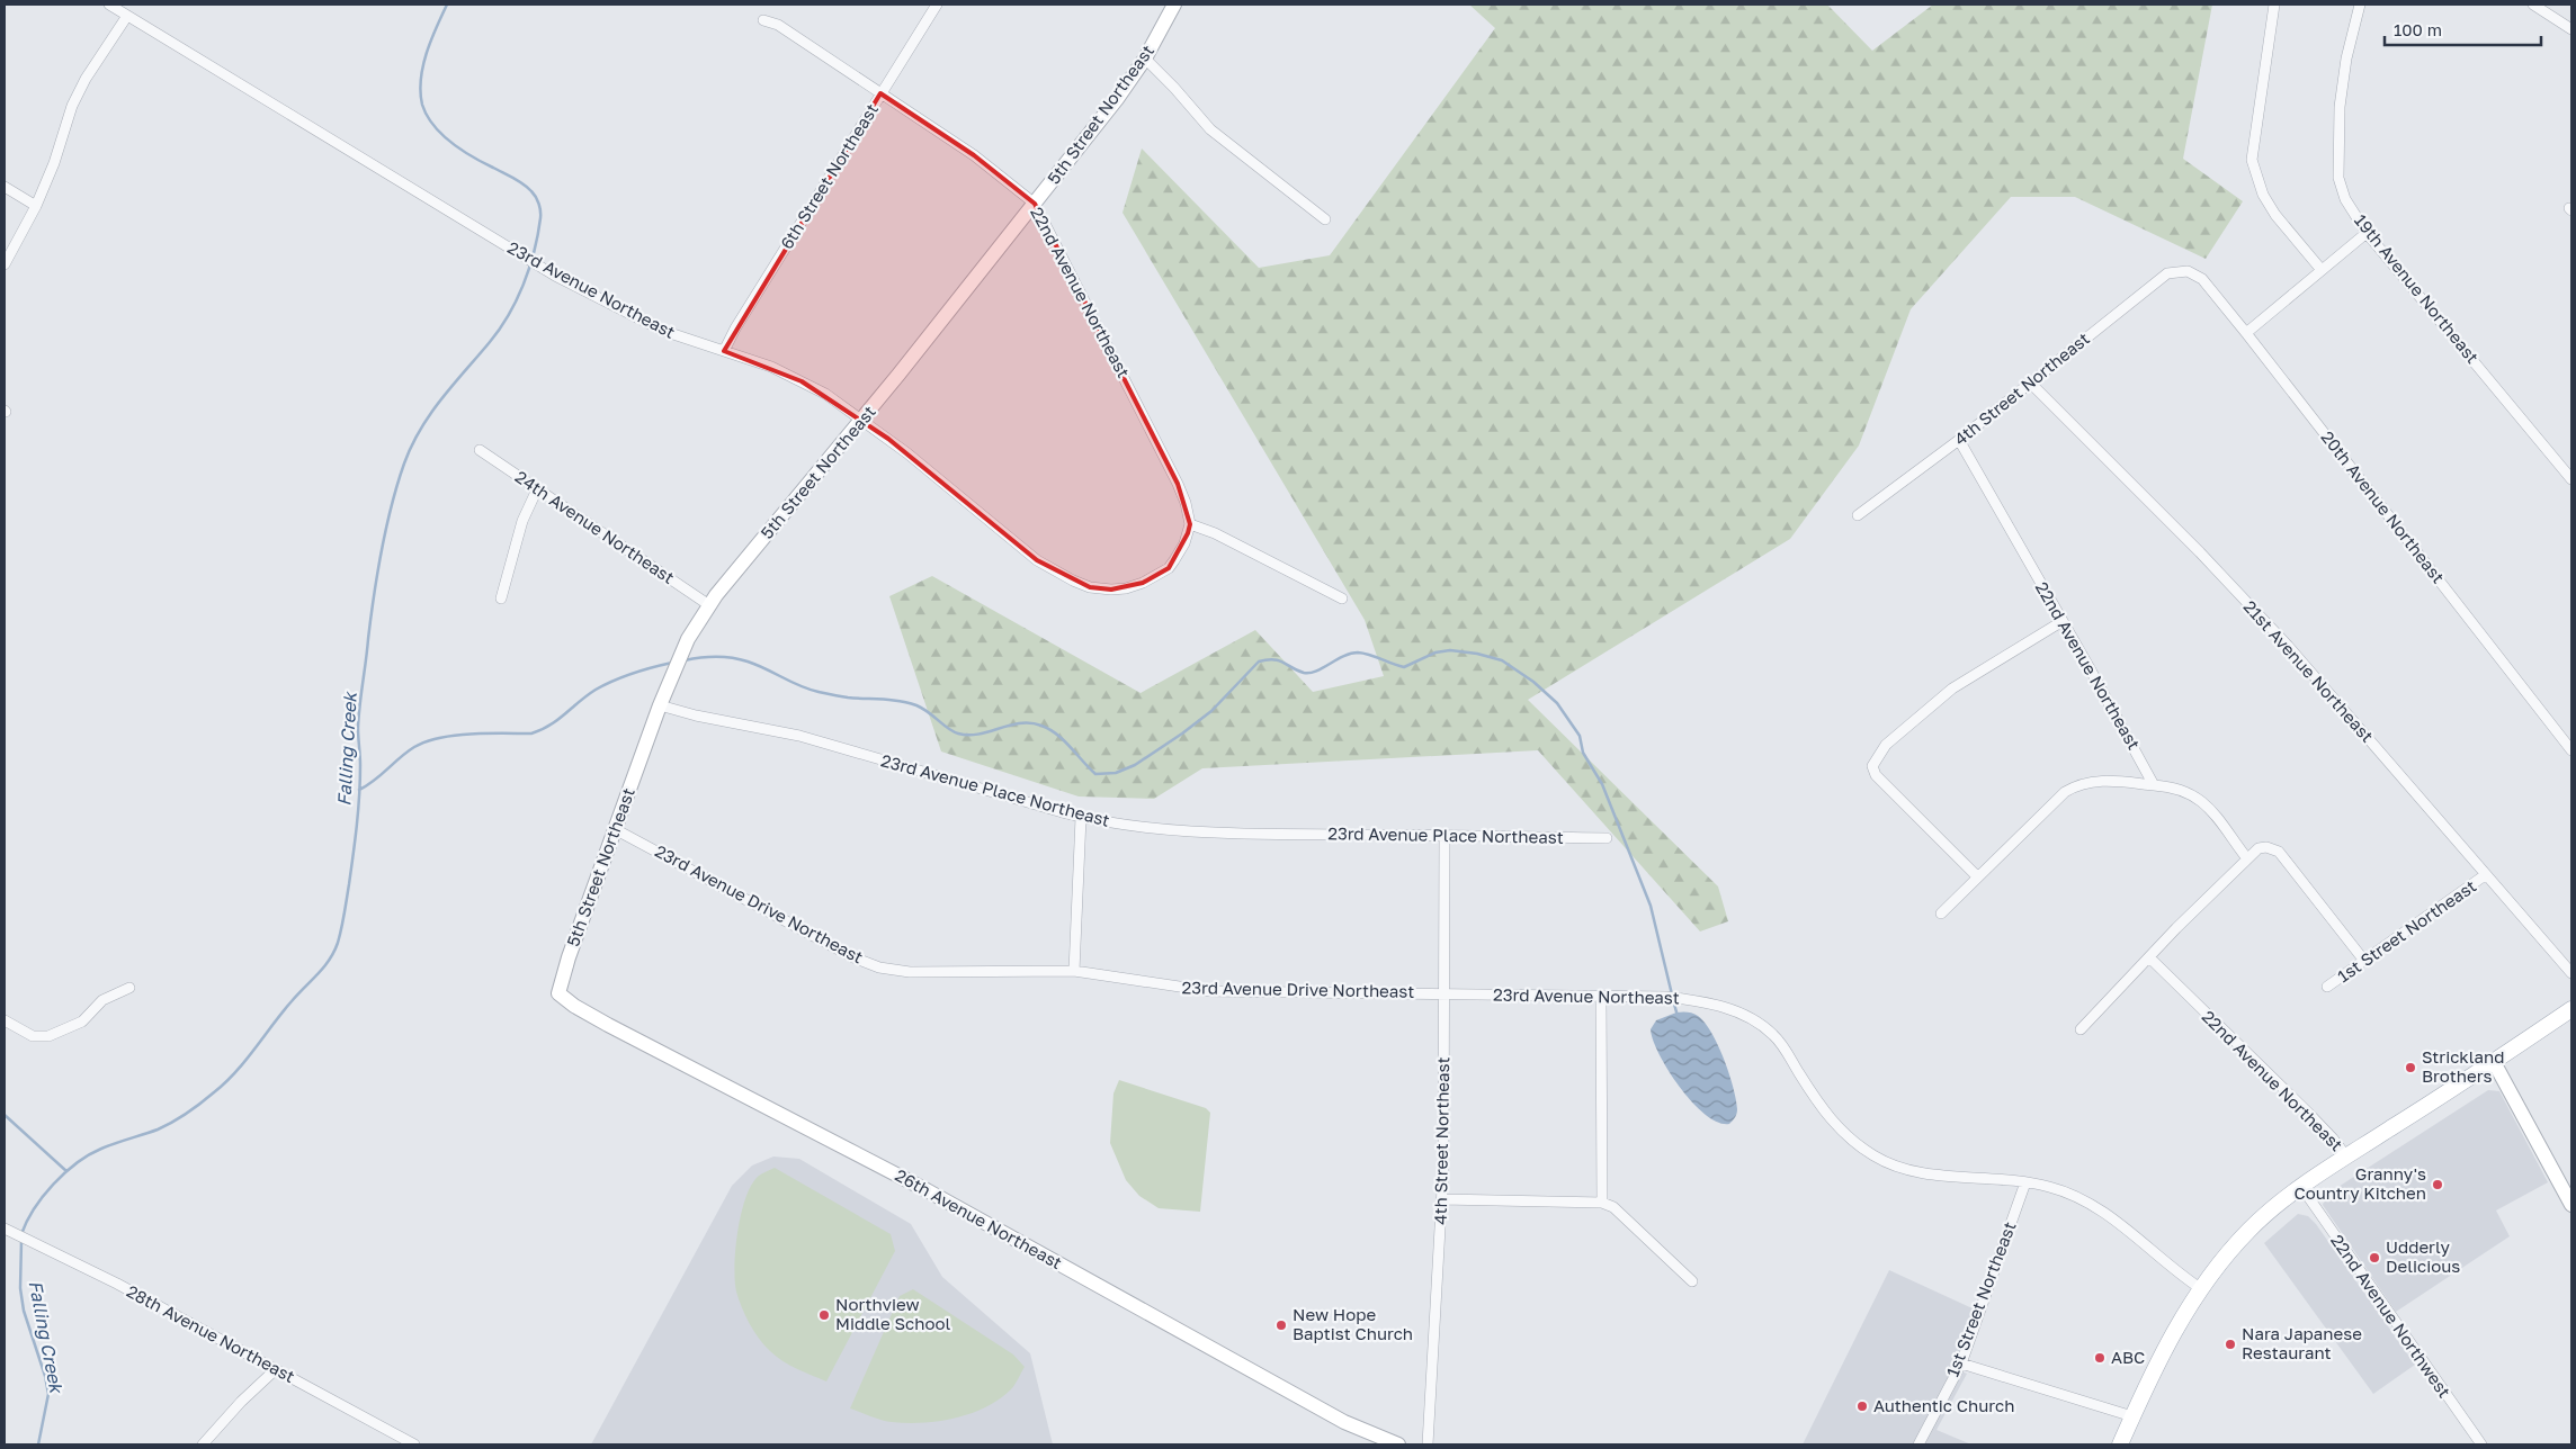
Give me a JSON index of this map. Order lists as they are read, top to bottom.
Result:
{
  "streets": {
    "street": [
      "5th Street Northeast",
      "6th Street Northeast",
      "19th Avenue Northeast",
      "23rd Avenue Northeast",
      "22nd Avenue Northeast",
      "4th Street Northeast",
      "20th Avenue Northeast",
      "24th Avenue Northeast",
      "21st Avenue Northeast",
      "23rd Avenue Place Northeast",
      "23rd Avenue Drive Northeast",
      "1st Street Northeast",
      "26th Avenue Northeast",
      "22nd Avenue Northwest",
      "28th Avenue Northeast"
    ]
  },
  "crossings": [
    ["5th Street Northeast", "23rd Avenue Northeast"],
    ["5th Street Northeast", "22nd Avenue Northeast"],
    ["5th Street Northeast", "24th Avenue Northeast"],
    ["5th Street Northeast", "23rd Avenue Place Northeast"],
    ["5th Street Northeast", "23rd Avenue Drive Northeast"],
    ["5th Street Northeast", "26th Avenue Northeast"],
    ["6th Street Northeast", "23rd Avenue Northeast"],
    ["6th Street Northeast", "22nd Avenue Northeast"],
    ["23rd Avenue Northeast", "22nd Avenue Northeast"],
    ["23rd Avenue Northeast", "4th Street Northeast"],
    ["23rd Avenue Northeast", "23rd Avenue Drive Northeast"],
    ["23rd Avenue Northeast", "1st Street Northeast"],
    ["22nd Avenue Northeast", "4th Street Northeast"],
    ["4th Street Northeast", "20th Avenue Northeast"],
    ["4th Street Northeast", "21st Avenue Northeast"],
    ["4th Street Northeast", "23rd Avenue Place Northeast"],
    ["4th Street Northeast", "23rd Avenue Drive Northeast"],
    ["21st Avenue Northeast", "1st Street Northeast"]
  ],
  "water": ["Falling Creek"],
  "places": [
    "Strickland Brothers",
    "Granny's Country Kitchen",
    "Udderly Delicious",
    "Northview Middle School",
    "New Hope Baptist Church",
    "Nara Japanese Restaurant",
    "ABC",
    "Authentic Church"
  ],
  "scale_bar": "100 m"
}
